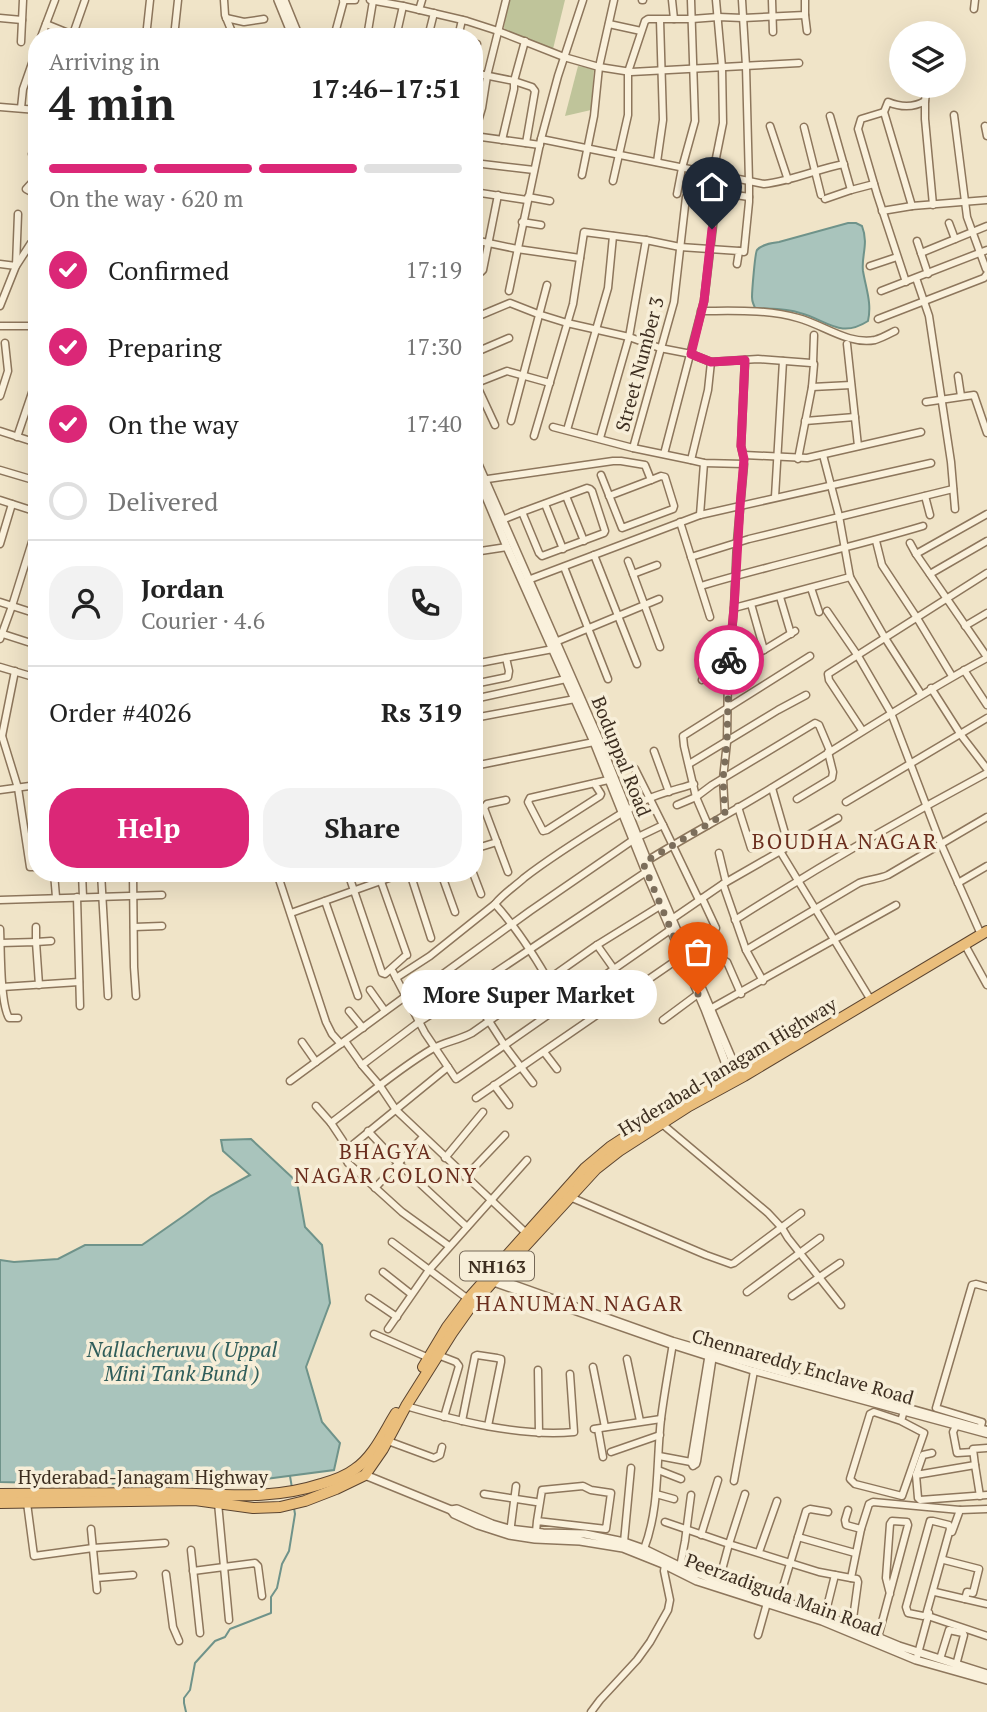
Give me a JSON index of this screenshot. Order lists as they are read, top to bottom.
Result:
{
  "streets": {
    "highway": ["Hyderabad-Janagam Highway", "NH163"],
    "street": [
      "Street Number 3",
      "Boduppal Road",
      "Chennareddy Enclave Road",
      "Peerzadiguda Main Road"
    ]
  },
  "crossings": [
    ["Boduppal Road", "Hyderabad-Janagam Highway"],
    ["Hyderabad-Janagam Highway", "Chennareddy Enclave Road"],
    ["Hyderabad-Janagam Highway", "Peerzadiguda Main Road"]
  ],
  "districts": ["BOUDHA NAGAR", "BHAGYA NAGAR COLONY", "HANUMAN NAGAR"],
  "water": ["Nallacheruvu ( Uppal Mini Tank Bund )"],
  "places": ["More Super Market"],
  "page": {
    "heading": ["4 min", "Arriving in", "17:46–17:51"],
    "panel": [
      "Jordan",
      "Courier · 4.6",
      "Order #4026",
      "Rs 319"
    ],
    "bar": "On the way · 620 m",
    "list": [
      ["Confirmed", "17:19"],
      ["Preparing", "17:30"],
      ["On the way", "17:40"],
      "Delivered"
    ],
    "buttons": ["Help", "Share"],
    "bubble": "More Super Market"
  }
}
